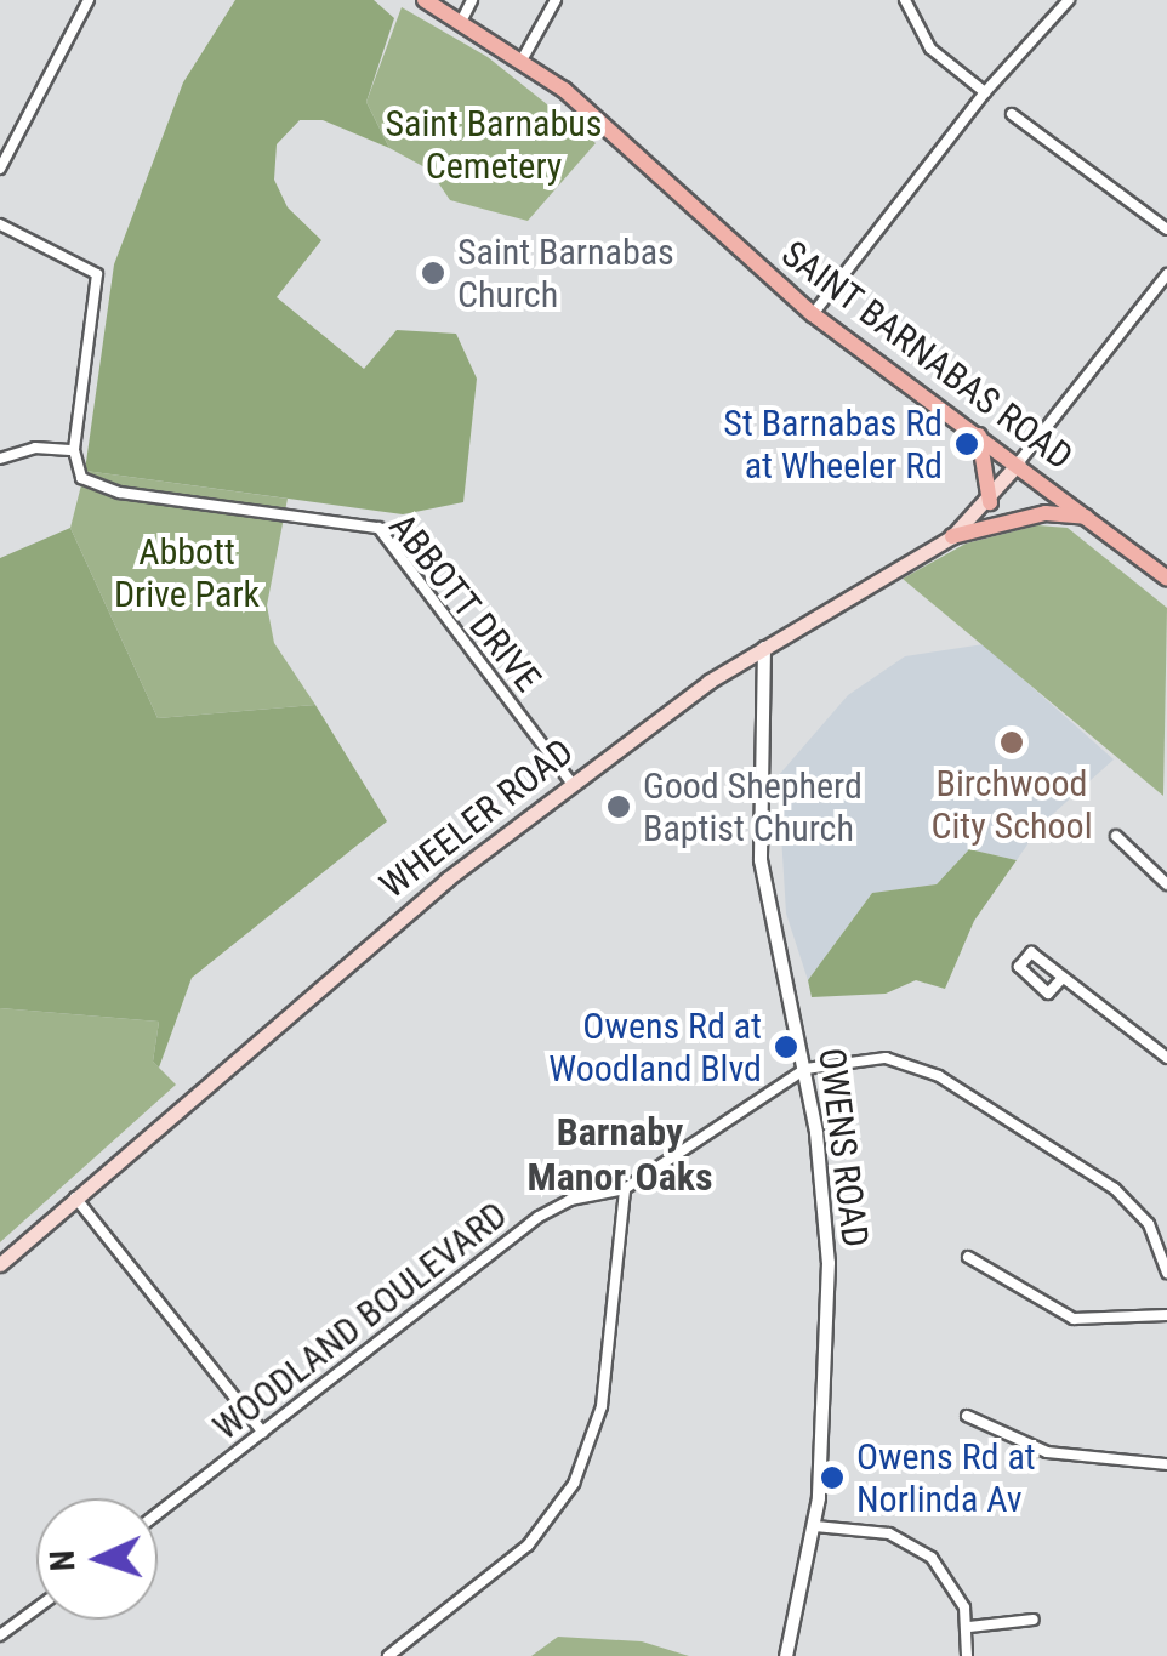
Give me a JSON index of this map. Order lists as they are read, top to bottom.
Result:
{
  "streets": {
    "main road": ["SAINT BARNABAS ROAD", "WHEELER ROAD"],
    "street": ["ABBOTT DRIVE", "OWENS ROAD", "WOODLAND BOULEVARD"]
  },
  "crossings": [
    ["SAINT BARNABAS ROAD", "WHEELER ROAD"],
    ["ABBOTT DRIVE", "WHEELER ROAD"],
    ["WHEELER ROAD", "OWENS ROAD"],
    ["OWENS ROAD", "WOODLAND BOULEVARD"]
  ],
  "districts": ["Barnaby Manor Oaks"],
  "parks": ["Saint Barnabus Cemetery", "Abbott Drive Park"],
  "places": [
    "Saint Barnabas Church",
    "St Barnabas Rd at Wheeler Rd",
    "Birchwood City School",
    "Good Shepherd Baptist Church",
    "Owens Rd at Woodland Blvd",
    "Owens Rd at Norlinda Av"
  ],
  "north": "left"
}
